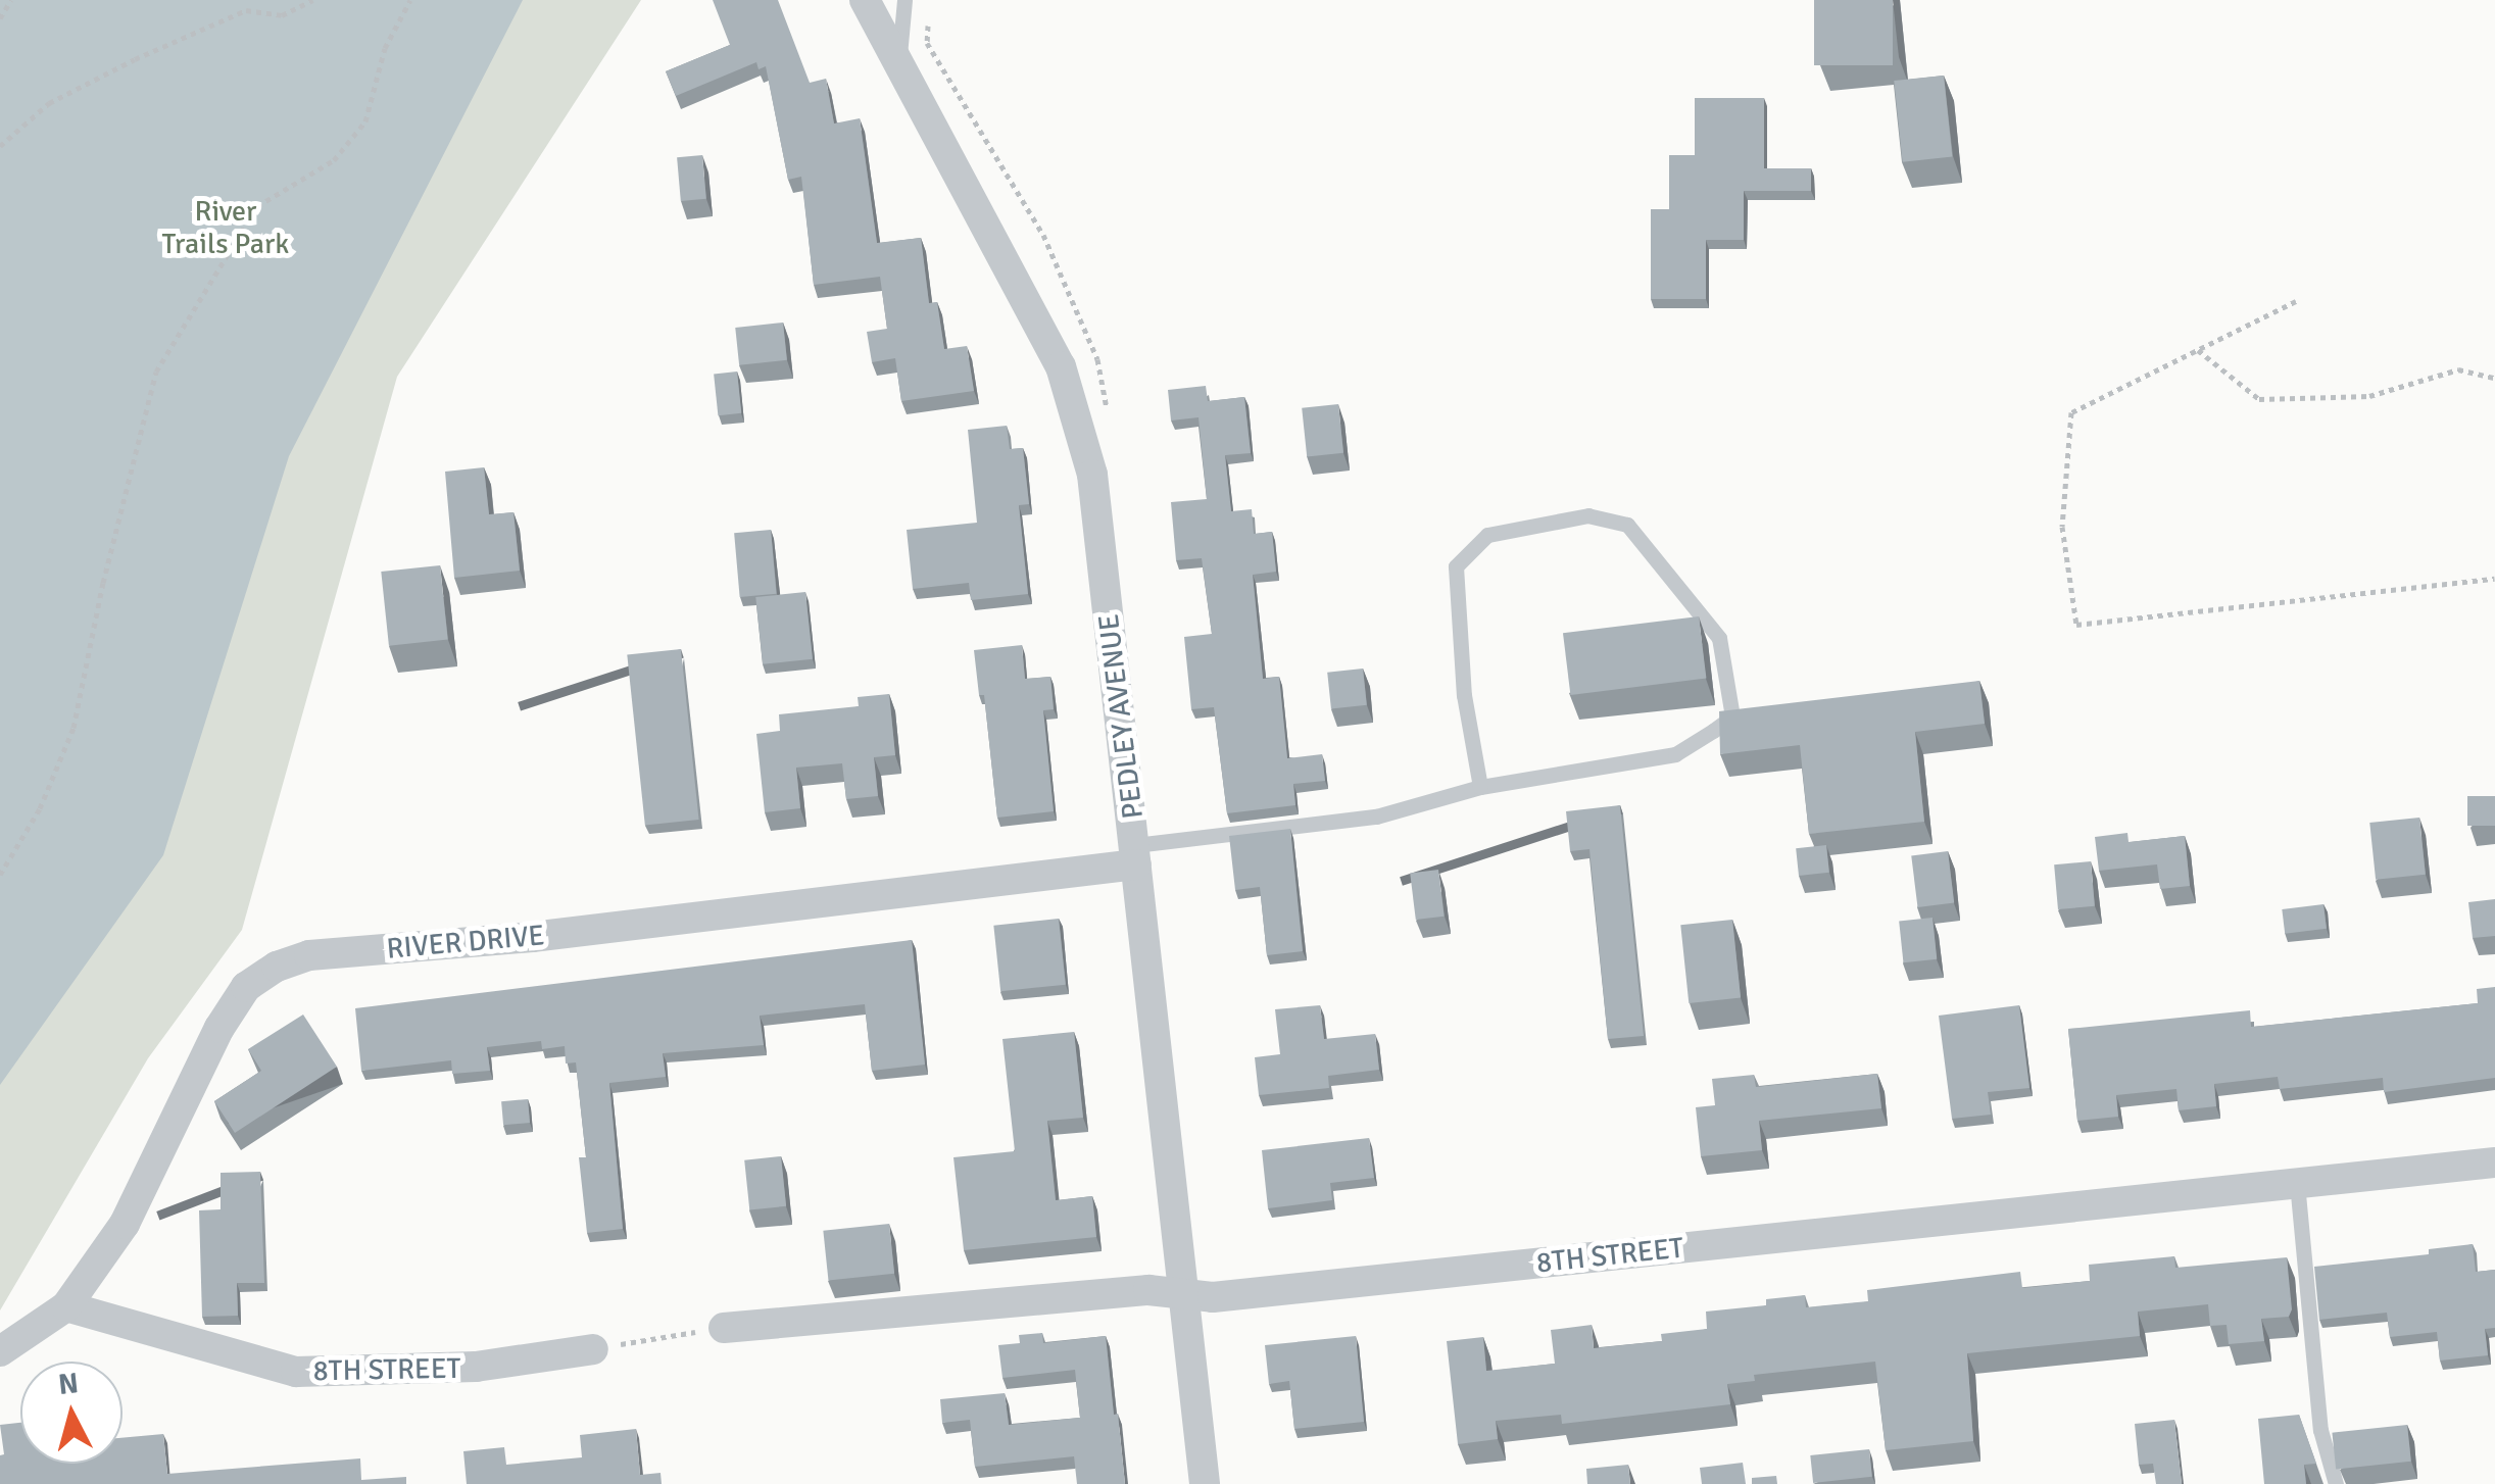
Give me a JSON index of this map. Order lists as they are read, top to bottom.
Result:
{
  "streets": {
    "street": ["PEDLEY AVENUE", "RIVER DRIVE", "8TH STREET"]
  },
  "crossings": [
    ["PEDLEY AVENUE", "RIVER DRIVE"],
    ["PEDLEY AVENUE", "8TH STREET"],
    ["RIVER DRIVE", "8TH STREET"]
  ],
  "parks": ["River Trails Park"],
  "north": "top"
}
